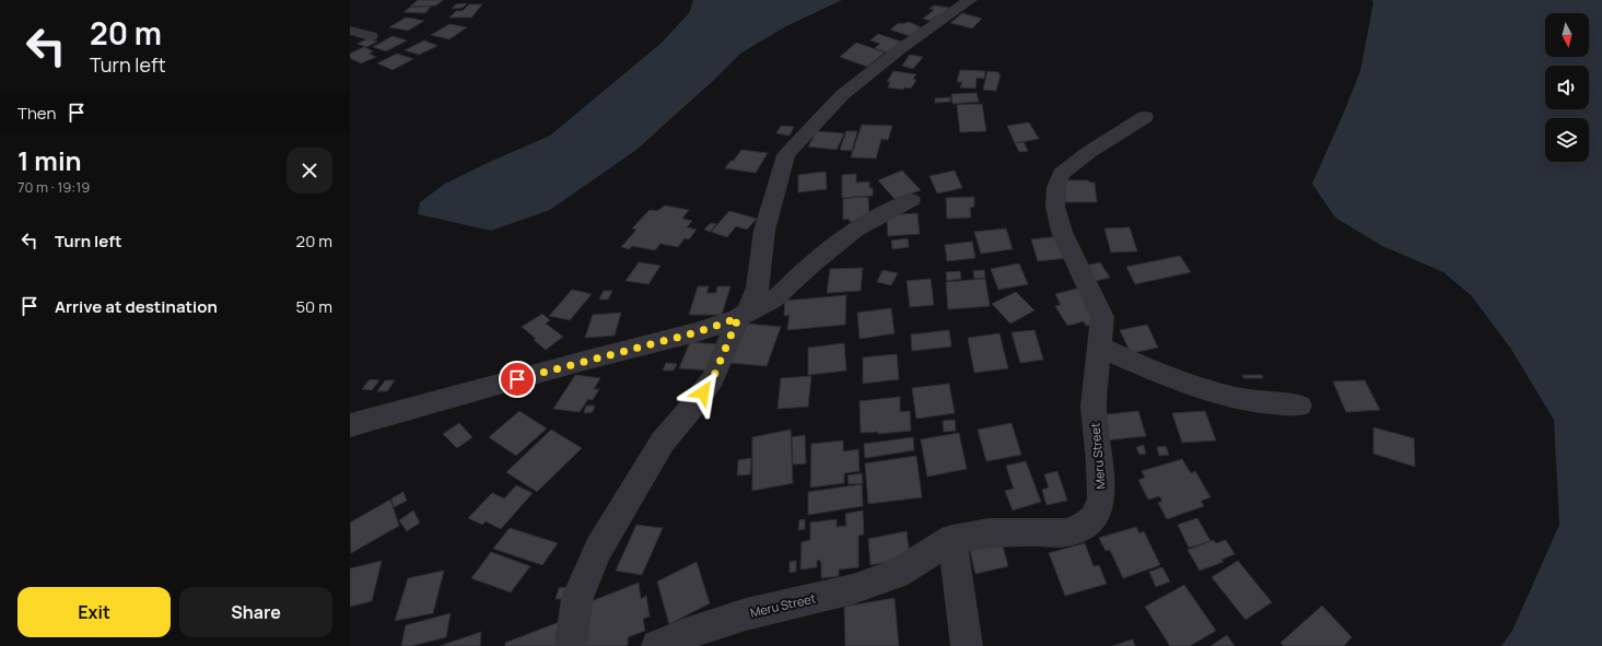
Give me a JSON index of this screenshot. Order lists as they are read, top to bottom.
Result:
{
  "streets": {
    "street": ["Meru Street"]
  },
  "north": "bottom",
  "page": {
    "turn": ["20 m", "Turn left"],
    "then": "Then",
    "heading": ["1 min", "70 m · 19:19"],
    "list": [
      {
        "name": "Turn left",
        "value": "20 m"
      },
      {
        "name": "Arrive at destination",
        "value": "50 m"
      }
    ],
    "buttons": ["Exit", "Share"]
  }
}
